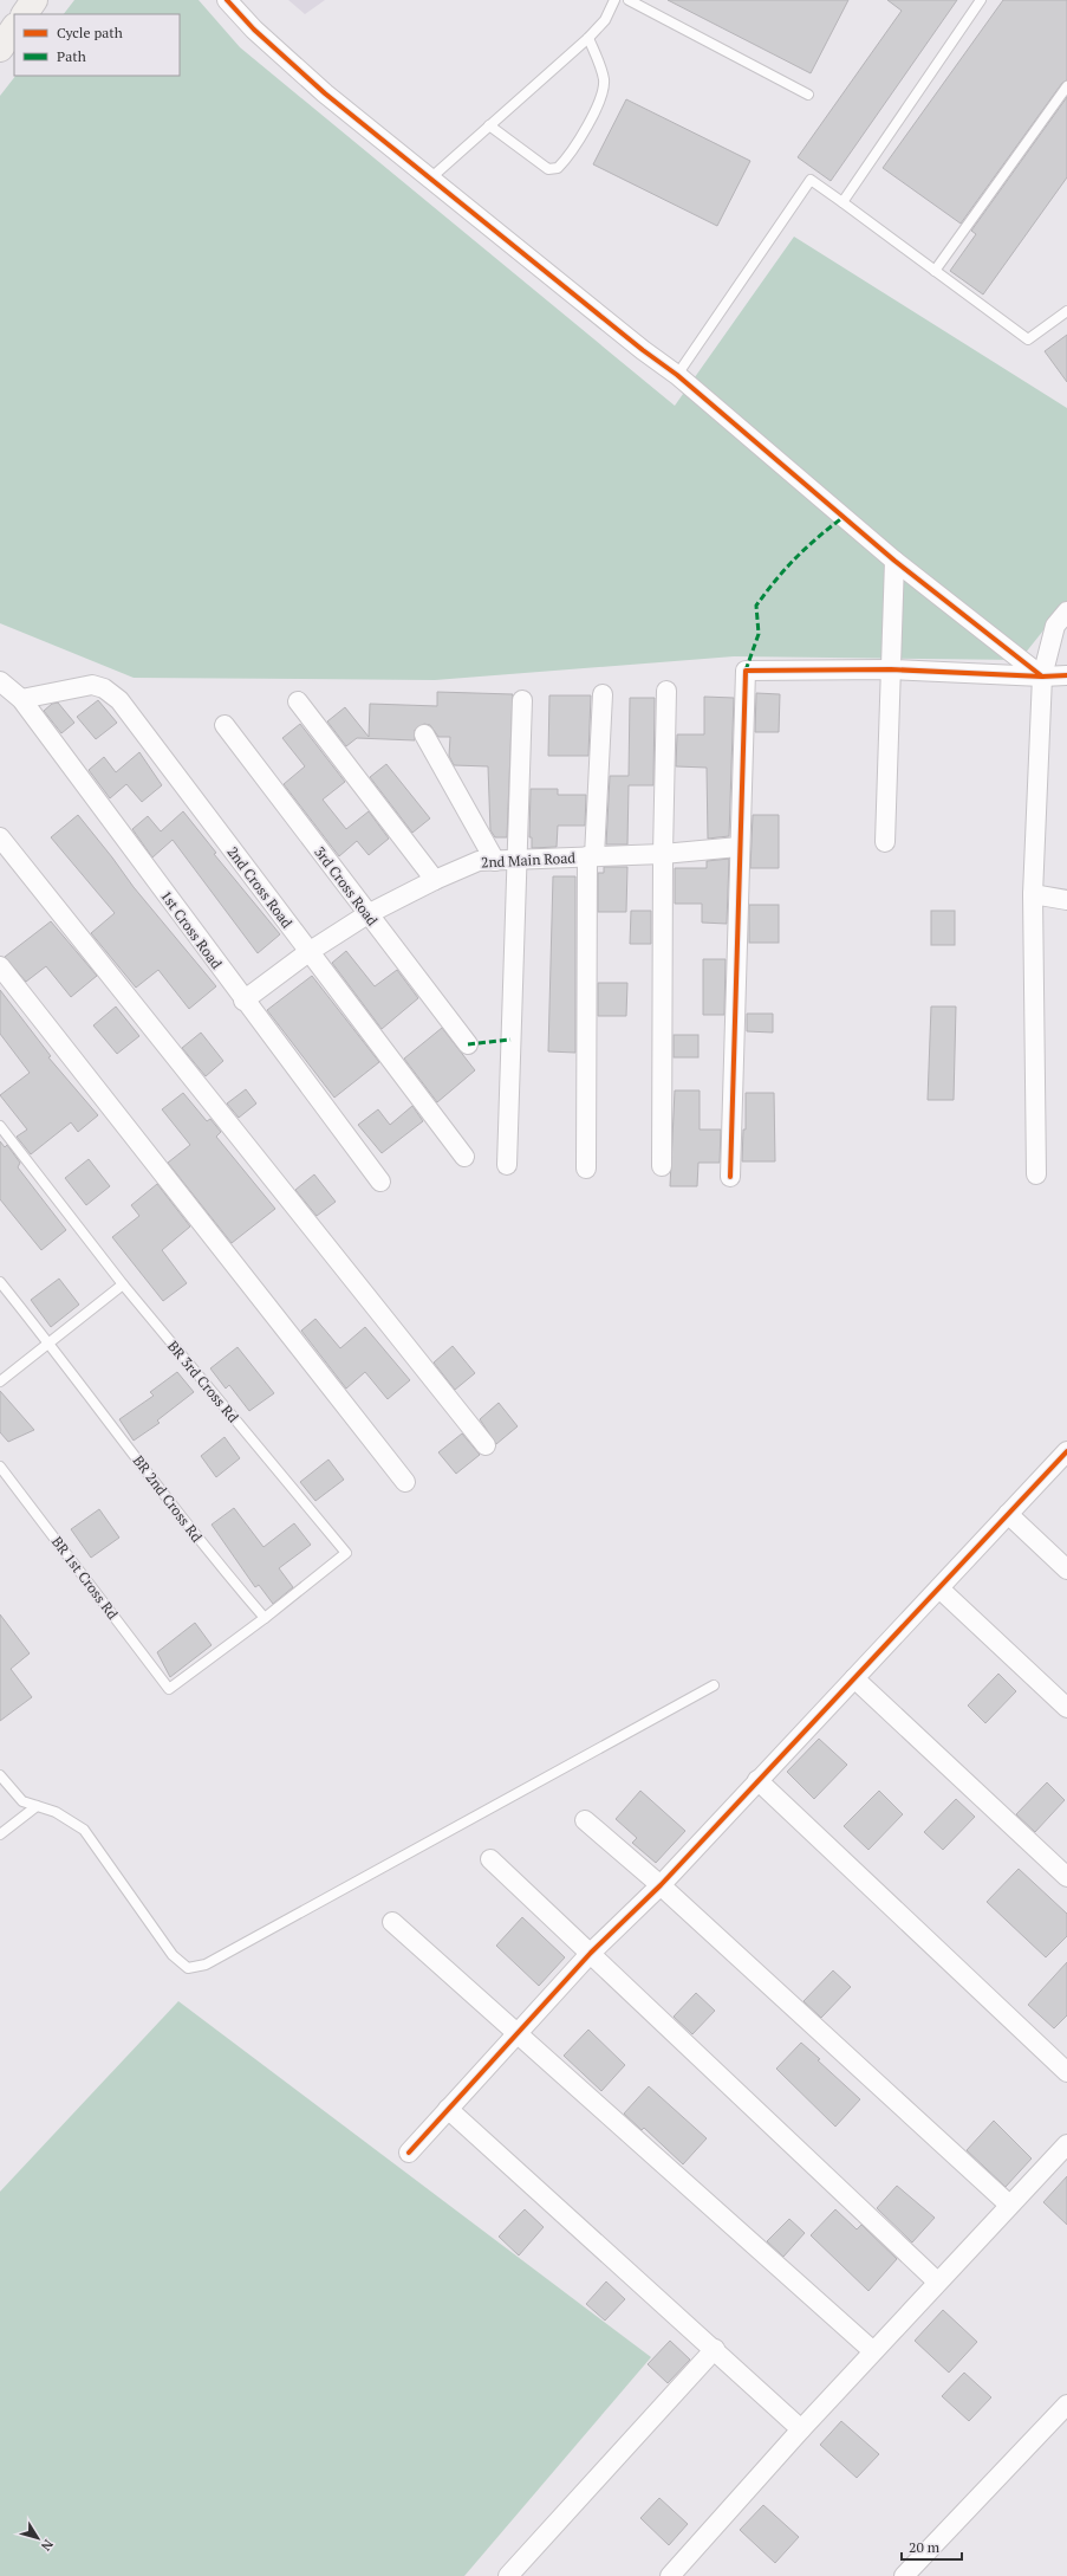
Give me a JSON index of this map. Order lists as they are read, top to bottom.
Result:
{
  "streets": {
    "street": [
      "2nd Main Road",
      "3rd Cross Road",
      "2nd Cross Road",
      "1st Cross Road"
    ],
    "lane": ["BR 3rd Cross Rd", "BR 2nd Cross Rd", "BR 1st Cross Rd"]
  },
  "crossings": [
    ["2nd Main Road", "3rd Cross Road"],
    ["2nd Main Road", "2nd Cross Road"],
    ["2nd Main Road", "1st Cross Road"],
    ["2nd Cross Road", "1st Cross Road"],
    ["BR 3rd Cross Rd", "BR 2nd Cross Rd"],
    ["BR 3rd Cross Rd", "BR 1st Cross Rd"],
    ["BR 2nd Cross Rd", "BR 1st Cross Rd"]
  ],
  "legend": ["Cycle path", "Path"],
  "scale_bar": "20 m",
  "north": "bottom right"
}
